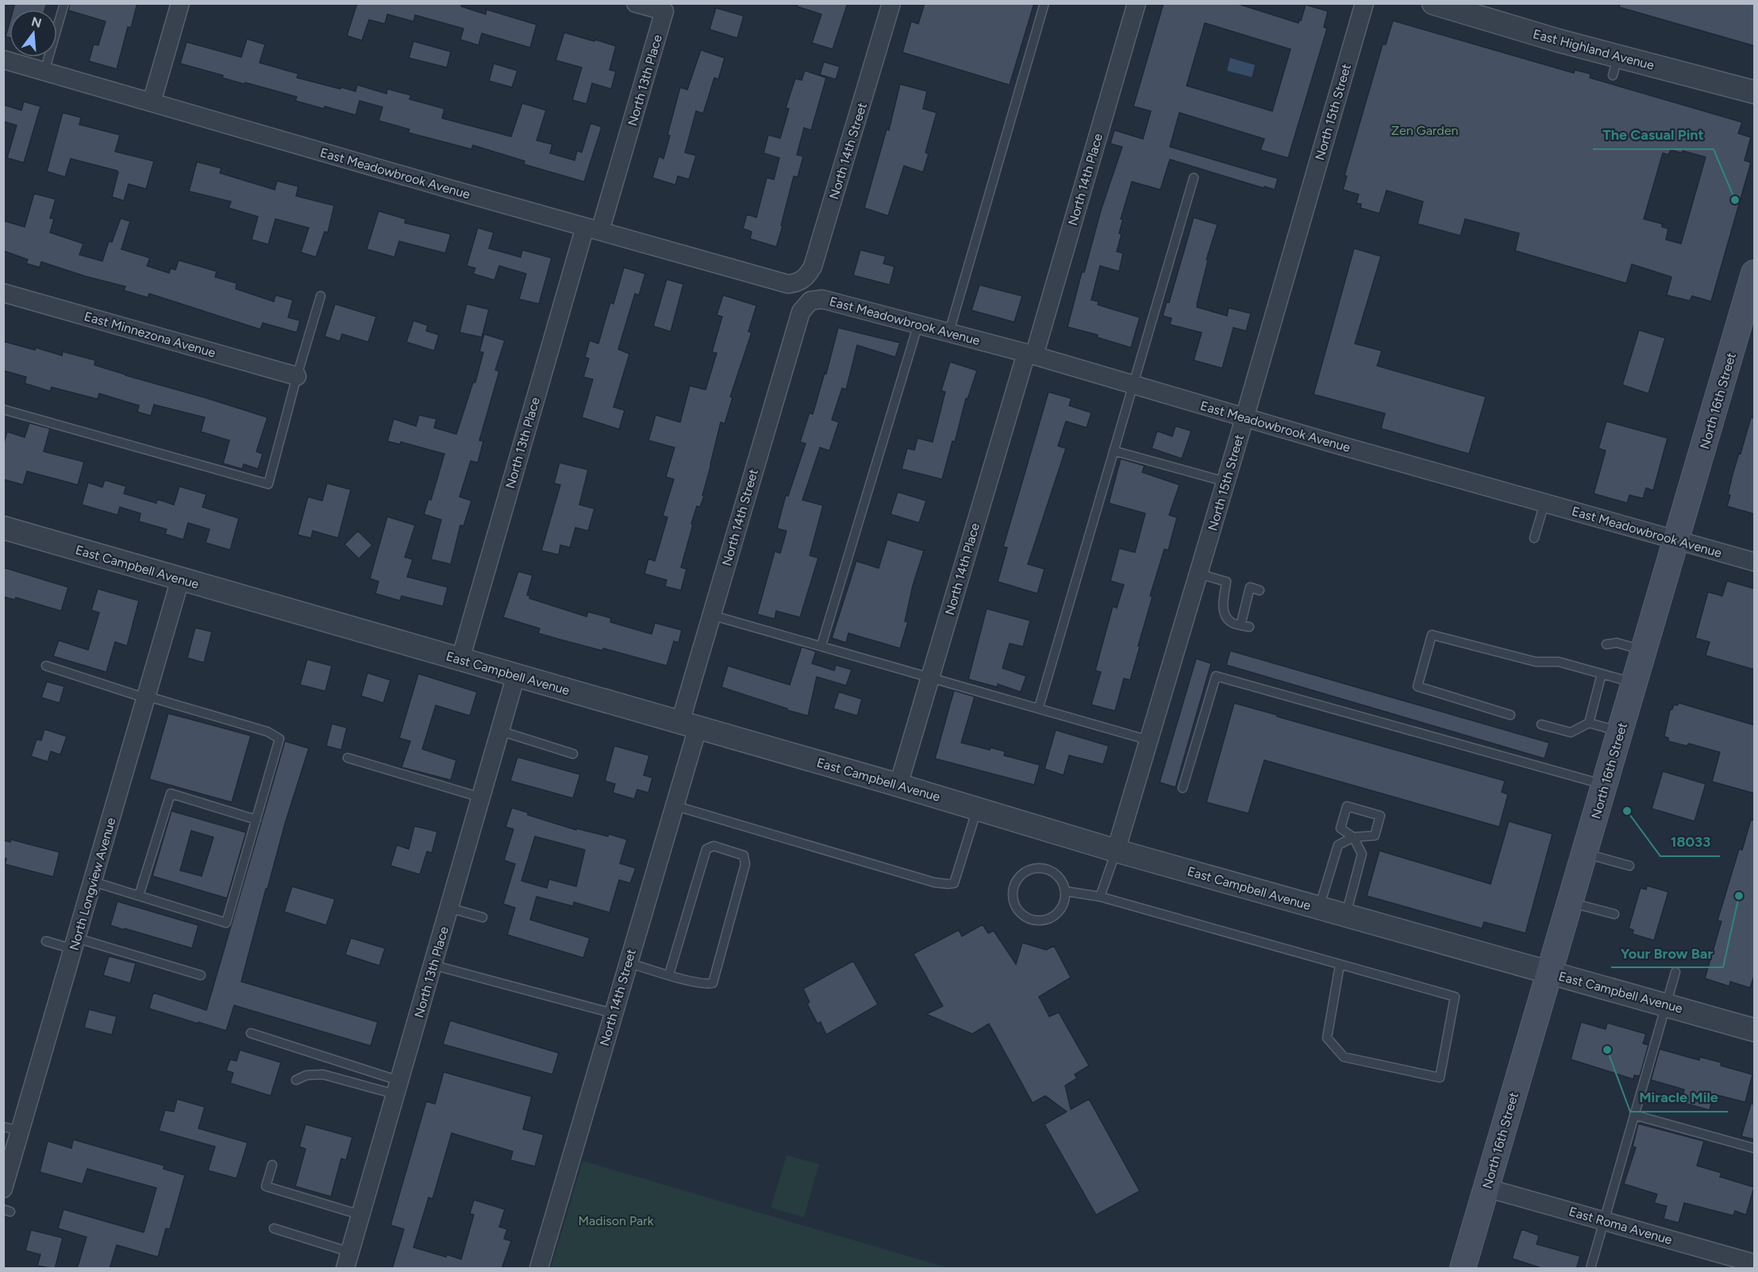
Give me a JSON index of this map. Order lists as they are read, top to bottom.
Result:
{
  "streets": {
    "main road": ["North 16th Street"],
    "street": [
      "East Highland Avenue",
      "North 13th Place",
      "North 15th Street",
      "North 14th Street",
      "East Meadowbrook Avenue",
      "North 14th Place",
      "East Minnezona Avenue",
      "East Campbell Avenue",
      "North Longview Avenue",
      "East Roma Avenue"
    ]
  },
  "crossings": [
    ["North 13th Place", "East Meadowbrook Avenue"],
    ["North 13th Place", "East Campbell Avenue"],
    ["North 15th Street", "East Meadowbrook Avenue"],
    ["North 15th Street", "East Campbell Avenue"],
    ["North 14th Street", "East Meadowbrook Avenue"],
    ["North 14th Street", "East Campbell Avenue"],
    ["East Meadowbrook Avenue", "North 14th Place"],
    ["East Meadowbrook Avenue", "North 16th Street"],
    ["North 14th Place", "East Campbell Avenue"],
    ["North 16th Street", "East Campbell Avenue"],
    ["North 16th Street", "East Roma Avenue"],
    ["East Campbell Avenue", "North Longview Avenue"]
  ],
  "parks": ["Zen Garden", "Madison Park"],
  "places": [
    "The Casual Pint",
    "18033",
    "Your Brow Bar",
    "Miracle Mile"
  ],
  "north": "top"
}
